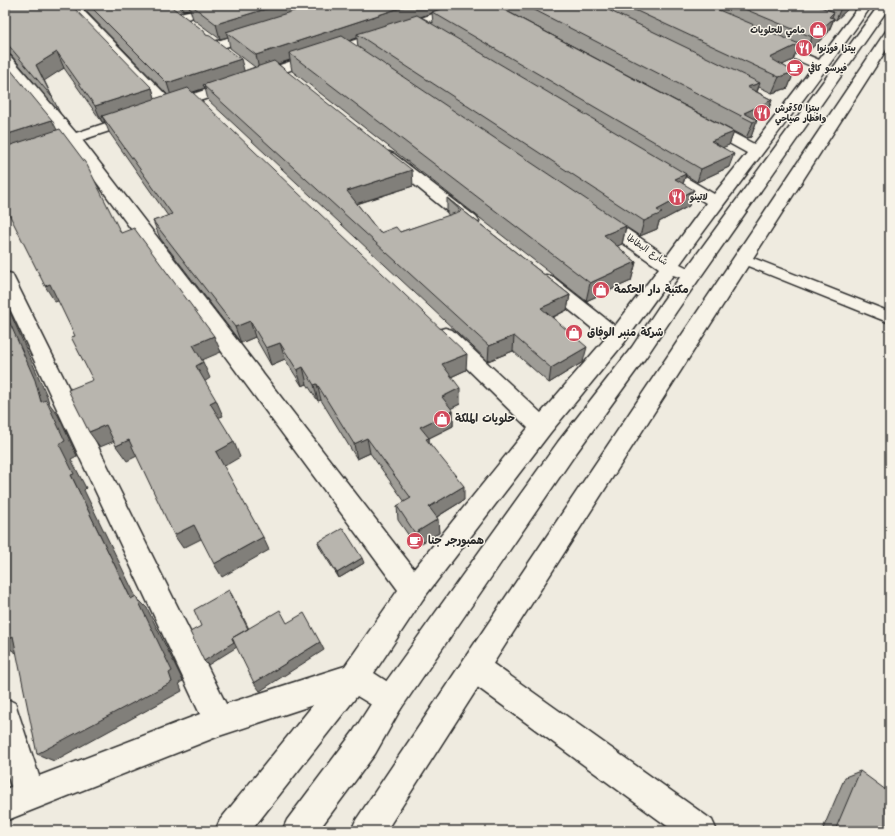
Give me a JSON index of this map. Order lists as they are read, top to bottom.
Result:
{
  "streets": {
    "street": ["شارع البطاطا"]
  },
  "places": {
    "shop": [
      "مامي للحلويات",
      "مكتبة دار الحكمة",
      "شركة منبر الوفاق",
      "حلويات الملكة"
    ],
    "restaurant": ["بيتزا فورنوا", "بيتزا 50قرش وافطار صياحي", "لاتينو"],
    "cafe": ["فيرسو كافي", "همبورجر جنا"]
  }
}
